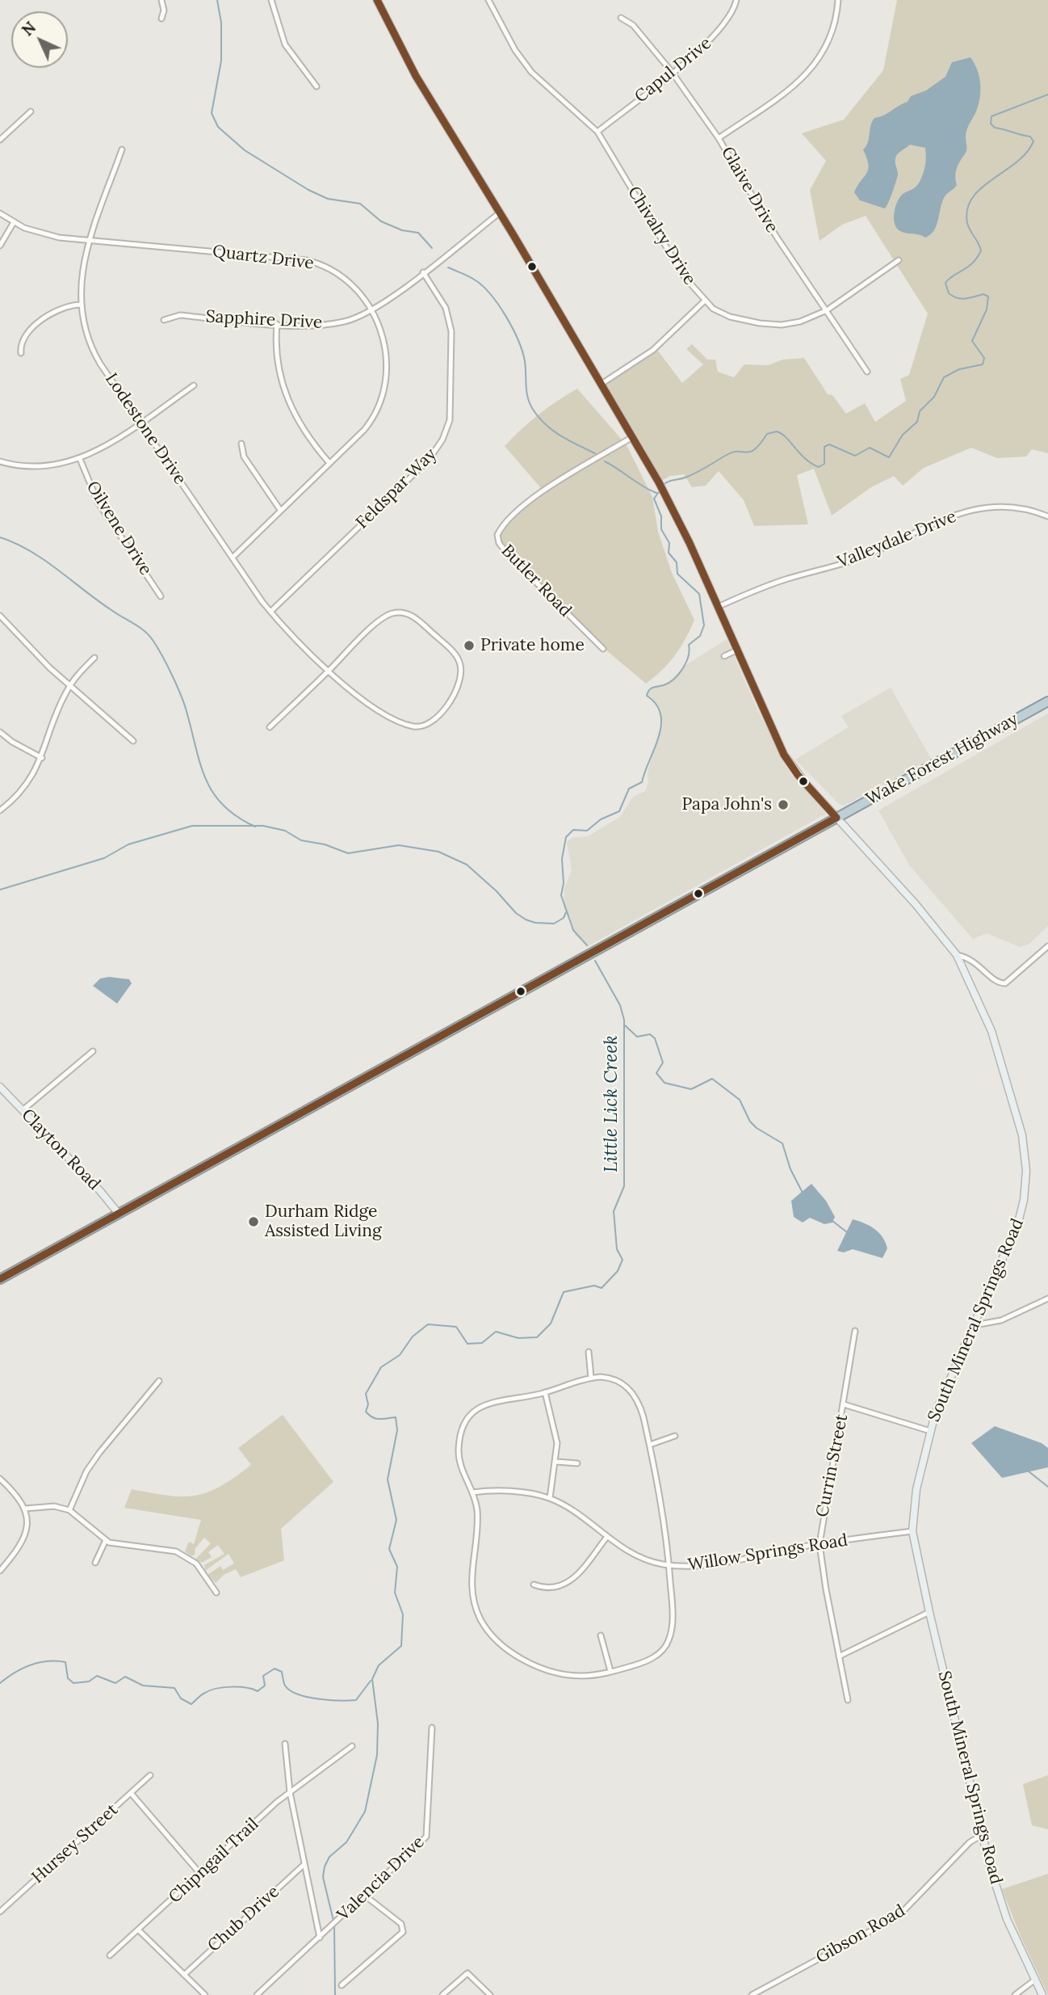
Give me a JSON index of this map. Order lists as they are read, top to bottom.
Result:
{
  "streets": {
    "highway": ["Wake Forest Highway"],
    "street": [
      "Capul Drive",
      "Glaive Drive",
      "Chivalry Drive",
      "Quartz Drive",
      "Sapphire Drive",
      "Lodestone Drive",
      "Feldspar Way",
      "Oilvene Drive",
      "Valleydale Drive",
      "Butler Road",
      "Clayton Road",
      "South Mineral Springs Road",
      "Currin Street",
      "Willow Springs Road",
      "Hursey Street",
      "Chipngail Trail",
      "Valencia Drive",
      "Chub Drive",
      "Gibson Road"
    ]
  },
  "crossings": [
    ["Capul Drive", "Glaive Drive"],
    ["Capul Drive", "Chivalry Drive"],
    ["Glaive Drive", "Chivalry Drive"],
    ["Quartz Drive", "Sapphire Drive"],
    ["Quartz Drive", "Lodestone Drive"],
    ["Sapphire Drive", "Feldspar Way"],
    ["Sapphire Drive", "South Mineral Springs Road"],
    ["Lodestone Drive", "Feldspar Way"],
    ["Valleydale Drive", "South Mineral Springs Road"],
    ["Butler Road", "South Mineral Springs Road"],
    ["Wake Forest Highway", "Clayton Road"],
    ["Wake Forest Highway", "South Mineral Springs Road"],
    ["South Mineral Springs Road", "Willow Springs Road"],
    ["South Mineral Springs Road", "Gibson Road"],
    ["Currin Street", "Willow Springs Road"]
  ],
  "water": ["Little Lick Creek"],
  "places": ["Private home", "Papa John's", "Durham Ridge Assisted Living"],
  "north": "top left"
}
